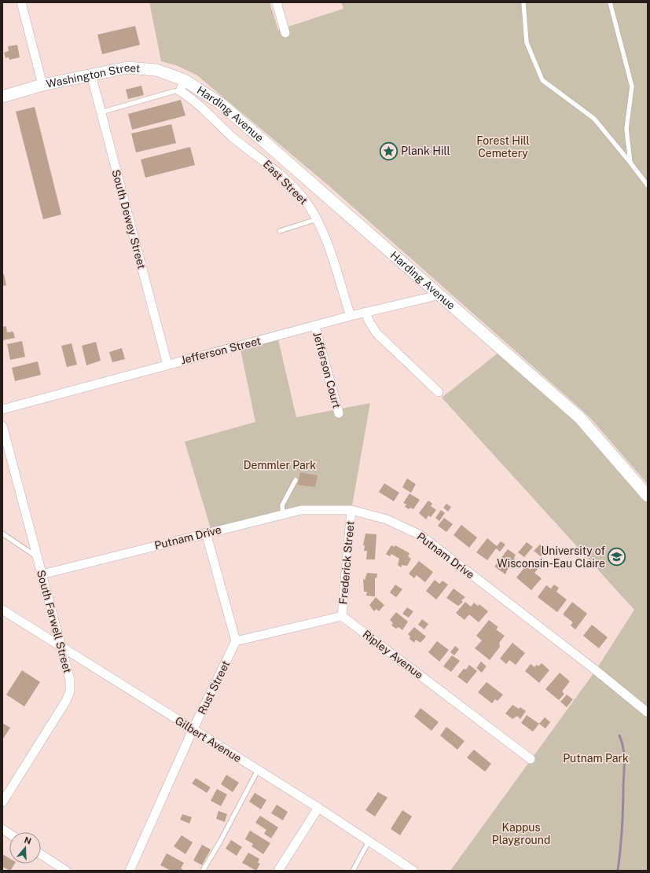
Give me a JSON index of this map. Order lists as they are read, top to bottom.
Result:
{
  "streets": {
    "main road": ["Washington Street", "Harding Avenue"],
    "street": [
      "East Street",
      "South Dewey Street",
      "Jefferson Street",
      "Jefferson Court",
      "Putnam Drive",
      "Frederick Street",
      "South Farwell Street",
      "Ripley Avenue",
      "Rust Street",
      "Gilbert Avenue"
    ]
  },
  "crossings": [
    ["Washington Street", "Harding Avenue"],
    ["Washington Street", "South Dewey Street"],
    ["Harding Avenue", "Jefferson Street"],
    ["East Street", "Jefferson Street"],
    ["South Dewey Street", "Jefferson Street"],
    ["Jefferson Street", "Jefferson Court"],
    ["Putnam Drive", "Frederick Street"],
    ["Putnam Drive", "South Farwell Street"],
    ["Frederick Street", "Ripley Avenue"],
    ["South Farwell Street", "Gilbert Avenue"],
    ["Rust Street", "Gilbert Avenue"]
  ],
  "parks": [
    "Forest Hill Cemetery",
    "Demmler Park",
    "Putnam Park",
    "Kappus Playground"
  ],
  "places": {
    "place": ["Plank Hill"],
    "school or university": ["University of Wisconsin-Eau Claire"]
  },
  "north": "top"
}
